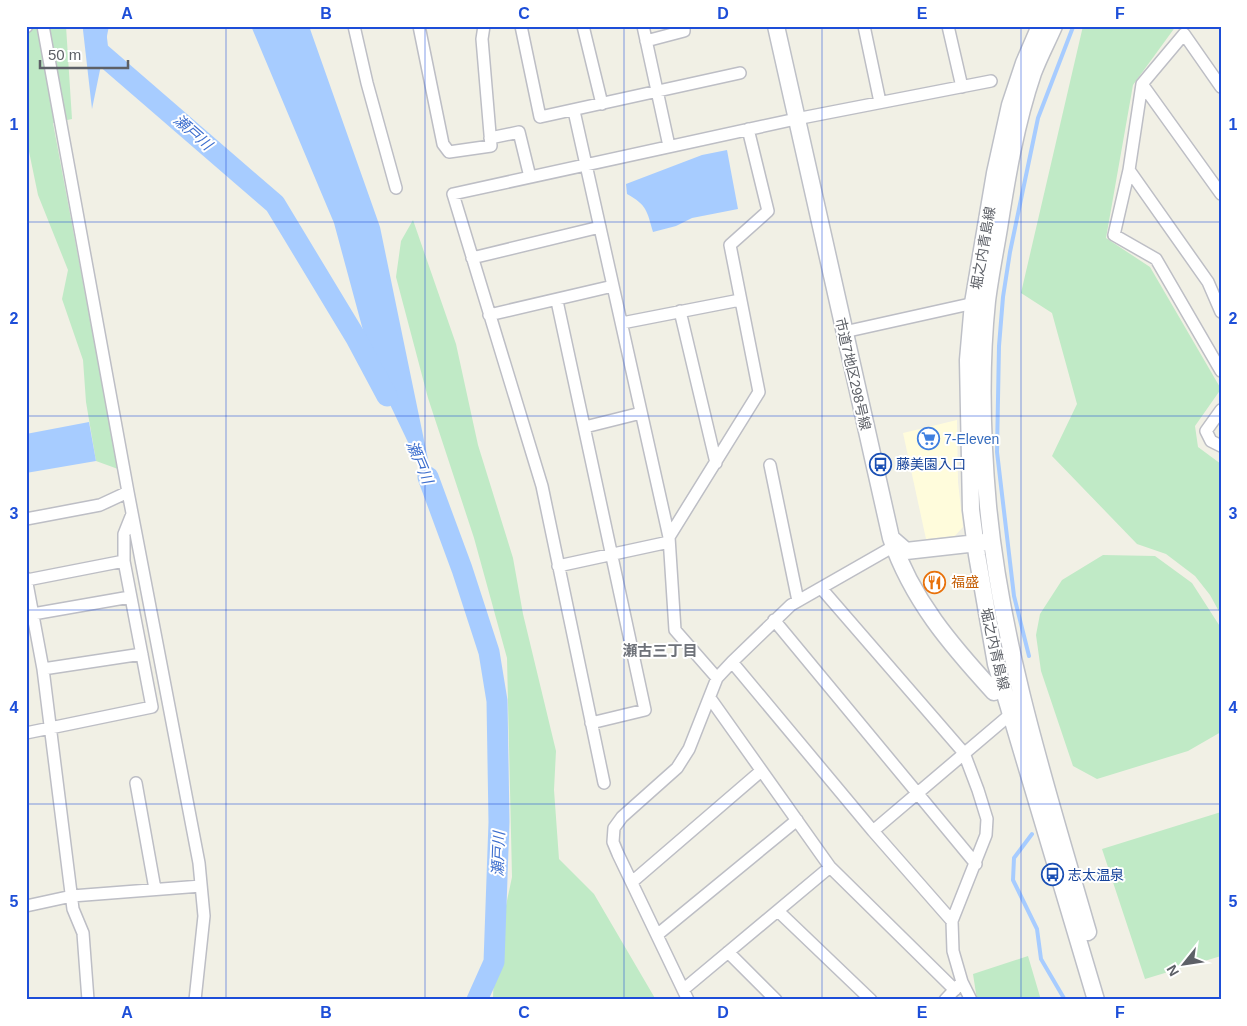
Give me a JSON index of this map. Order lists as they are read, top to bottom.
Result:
{
  "streets": {
    "main road": ["堀之内青島線", "市道7地区298号線"]
  },
  "districts": ["瀬古三丁目"],
  "water": ["瀬戸川"],
  "places": {
    "supermarket": ["7-Eleven"],
    "bus stop": ["藤美園入口", "志太温泉"],
    "restaurant": ["福盛"]
  },
  "scale_bar": "50 m",
  "north": "bottom left",
  "grid": {
    "columns": [
      "A",
      "B",
      "C",
      "D",
      "E",
      "F"
    ],
    "rows": [
      "1",
      "2",
      "3",
      "4",
      "5"
    ]
  }
}
